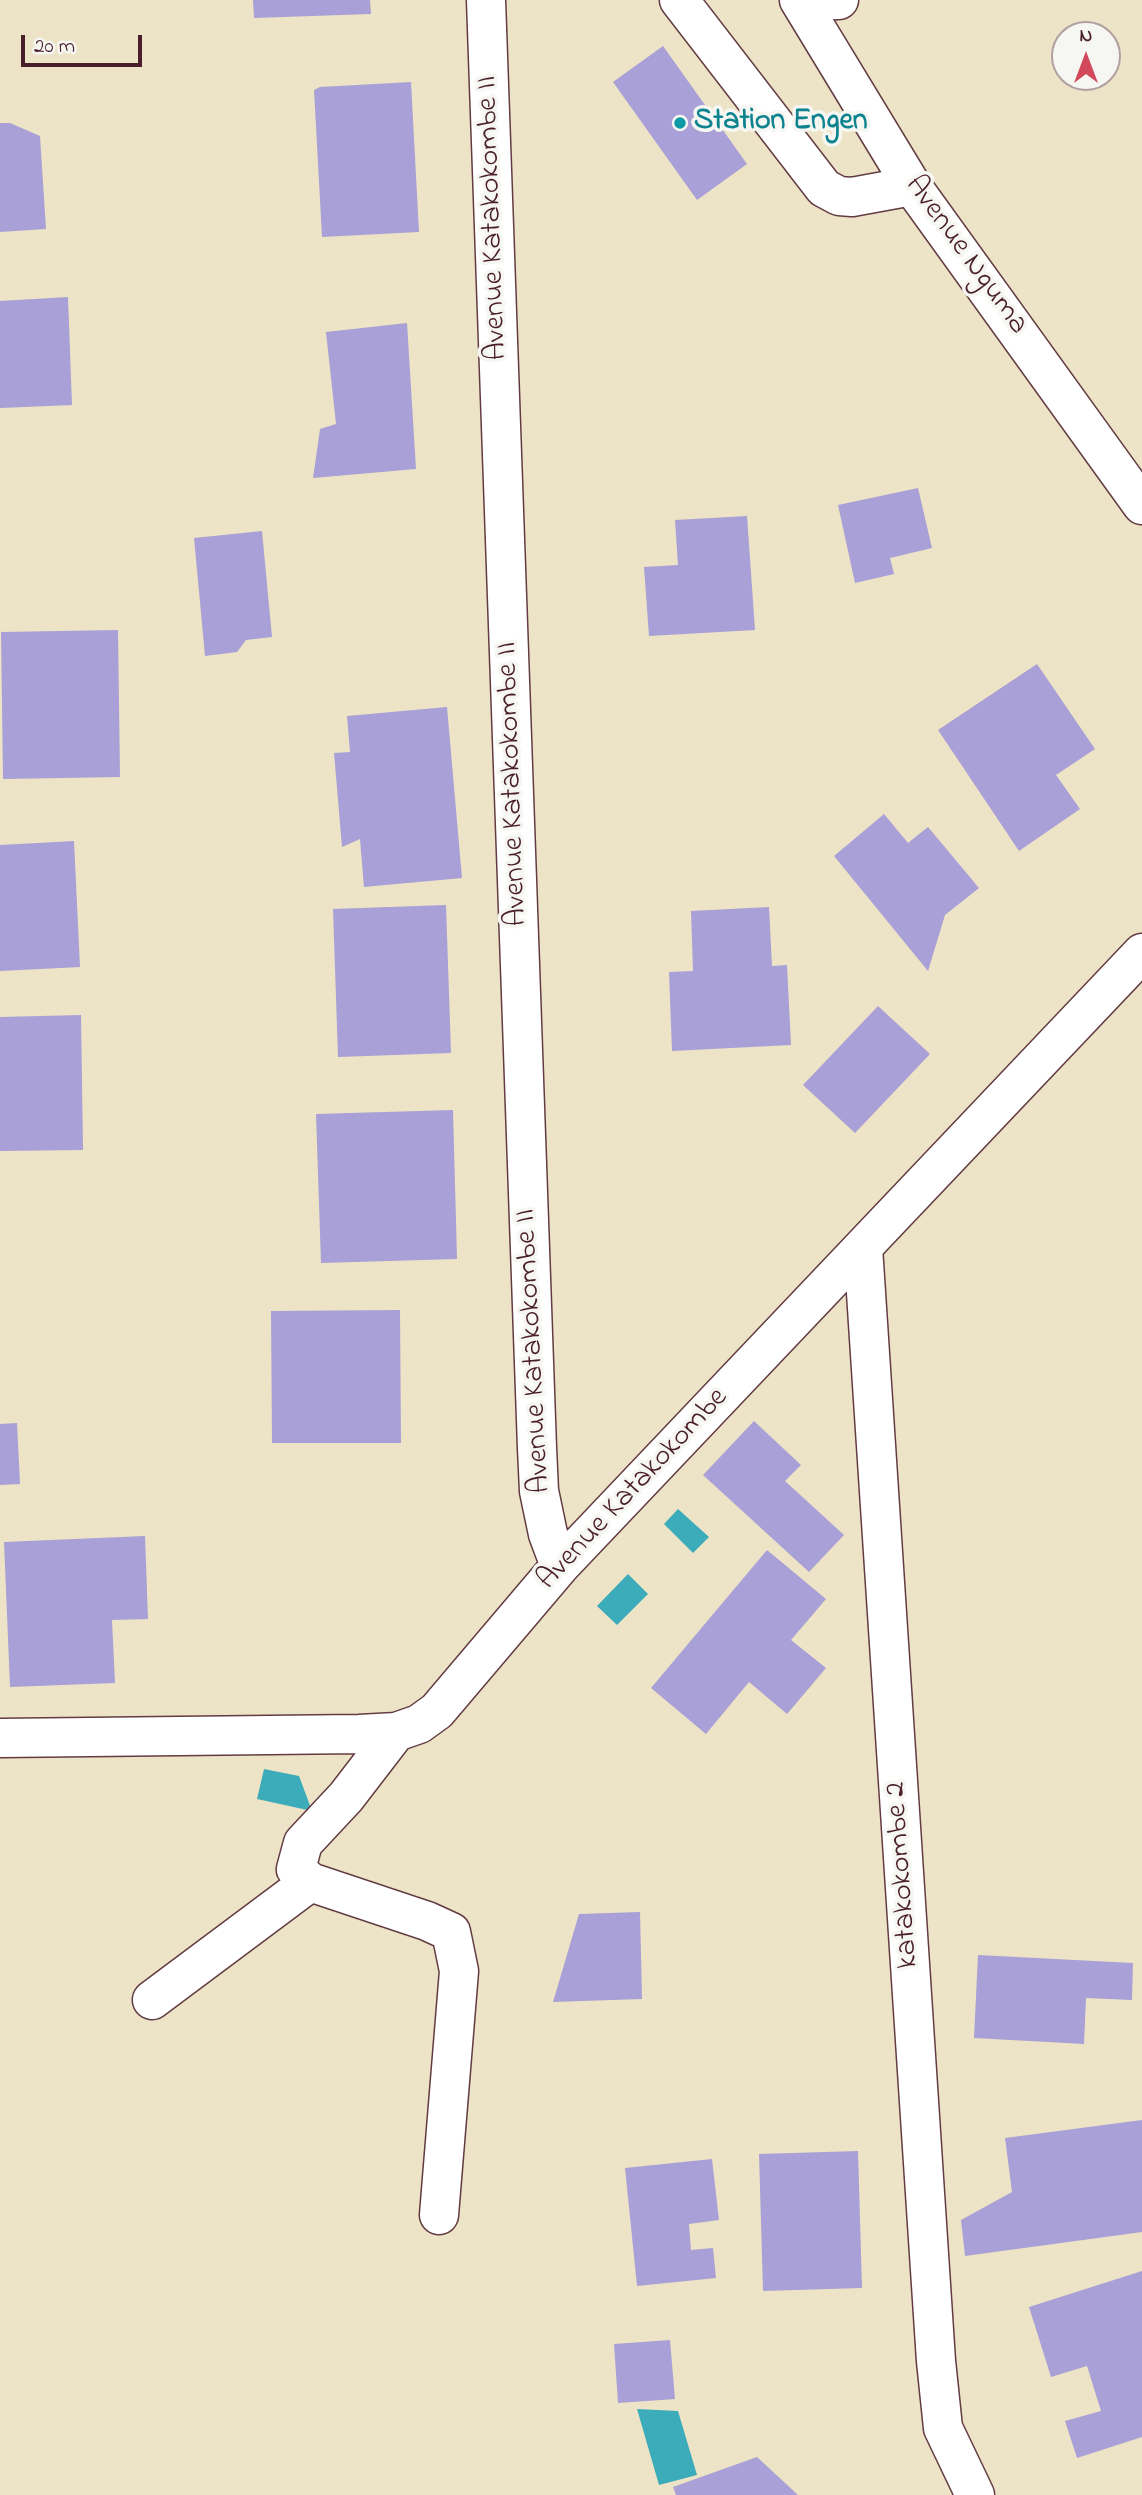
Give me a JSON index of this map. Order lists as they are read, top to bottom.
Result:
{
  "streets": {
    "street": [
      "Avenue Katakokombe II",
      "Avenue Nguma",
      "Avenue Katakokombe",
      "katakokombe 2"
    ]
  },
  "crossings": [
    ["Avenue Katakokombe II", "Avenue Katakokombe"],
    ["Avenue Katakokombe", "katakokombe 2"]
  ],
  "places": ["Station Engen"],
  "scale_bar": "20 m",
  "north": "top"
}
